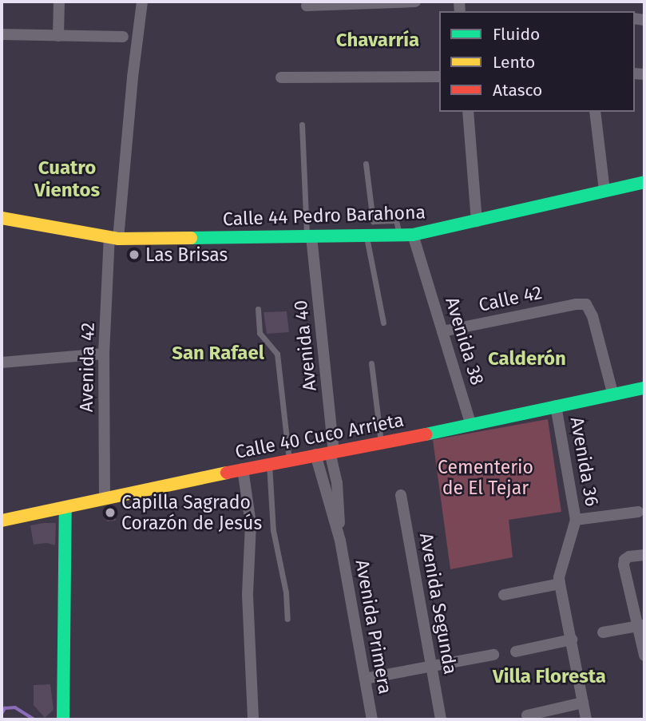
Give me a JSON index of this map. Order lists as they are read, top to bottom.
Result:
{
  "streets": {
    "main road": ["Calle 44 Pedro Barahona", "Calle 40 Cuco Arrieta"],
    "street": [
      "Calle 42",
      "Avenida 38",
      "Avenida 40",
      "Avenida 42",
      "Avenida 36",
      "Avenida Segunda",
      "Avenida Primera"
    ]
  },
  "crossings": [
    ["Calle 44 Pedro Barahona", "Avenida 38"],
    ["Calle 44 Pedro Barahona", "Avenida 40"],
    ["Calle 44 Pedro Barahona", "Avenida 42"],
    ["Calle 42", "Avenida 38"],
    ["Calle 42", "Calle 40 Cuco Arrieta"],
    ["Avenida 38", "Calle 40 Cuco Arrieta"],
    ["Avenida 40", "Calle 40 Cuco Arrieta"],
    ["Avenida 40", "Avenida Primera"],
    ["Avenida 42", "Calle 40 Cuco Arrieta"],
    ["Calle 40 Cuco Arrieta", "Avenida 36"],
    ["Calle 40 Cuco Arrieta", "Avenida Primera"]
  ],
  "districts": [
    "Chavarría",
    "Cuatro Vientos",
    "San Rafael",
    "Calderón",
    "Villa Floresta"
  ],
  "parks": ["Cementerio de El Tejar"],
  "places": ["Las Brisas", "Capilla Sagrado Corazón de Jesús"],
  "legend": ["Fluido", "Lento", "Atasco"]
}
